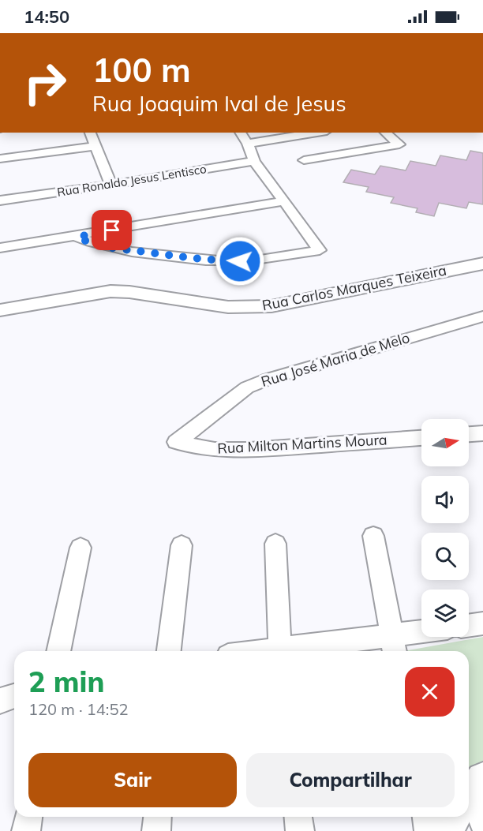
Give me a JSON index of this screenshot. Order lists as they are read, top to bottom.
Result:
{
  "streets": {
    "street": [
      "Rua Ronaldo Jesus Lentisco",
      "Rua Carlos Marques Teixeira",
      "Rua José Maria de Melo",
      "Rua Milton Martins Moura"
    ]
  },
  "crossings": [
    ["Rua José Maria de Melo", "Rua Milton Martins Moura"]
  ],
  "north": "right",
  "page": {
    "status": "14:50",
    "turn": ["100 m", "Rua Joaquim Ival de Jesus"],
    "heading": ["2 min", "120 m · 14:52"],
    "buttons": ["Sair", "Compartilhar"]
  }
}
